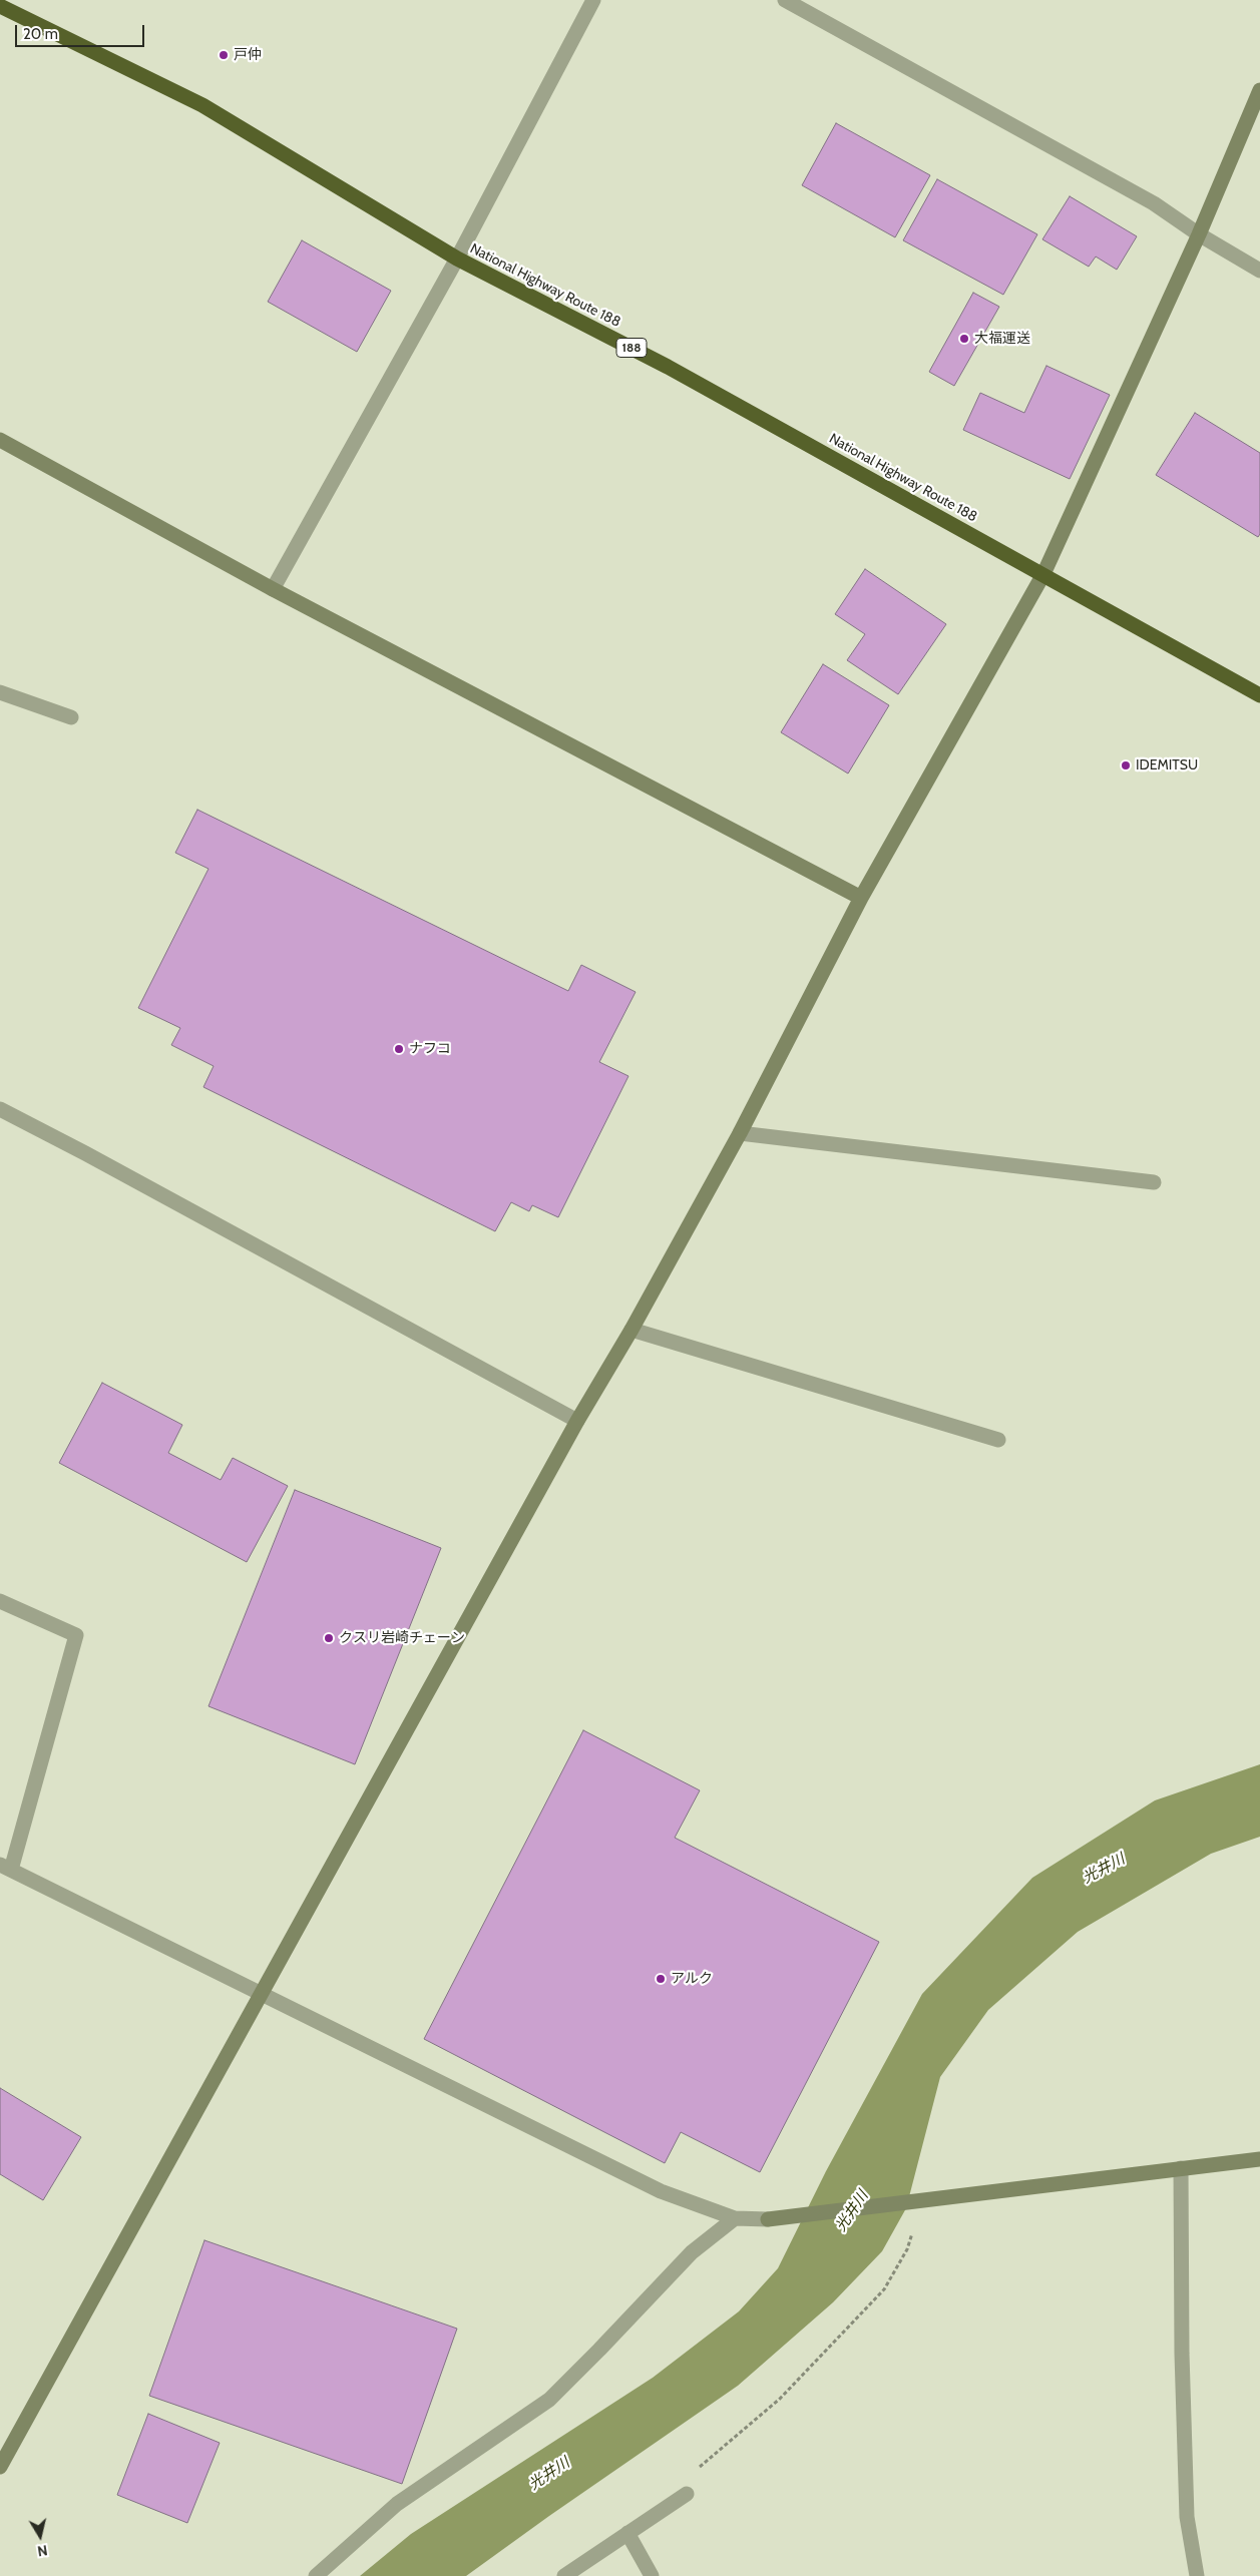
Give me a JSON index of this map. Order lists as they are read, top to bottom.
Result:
{
  "streets": {
    "highway": ["National Highway Route 188", "188"]
  },
  "water": ["光井川"],
  "places": [
    "戸仲",
    "大福運送",
    "IDEMITSU",
    "ナフコ",
    "クスリ岩崎チェーン",
    "アルク"
  ],
  "scale_bar": "20 m",
  "north": "bottom"
}
